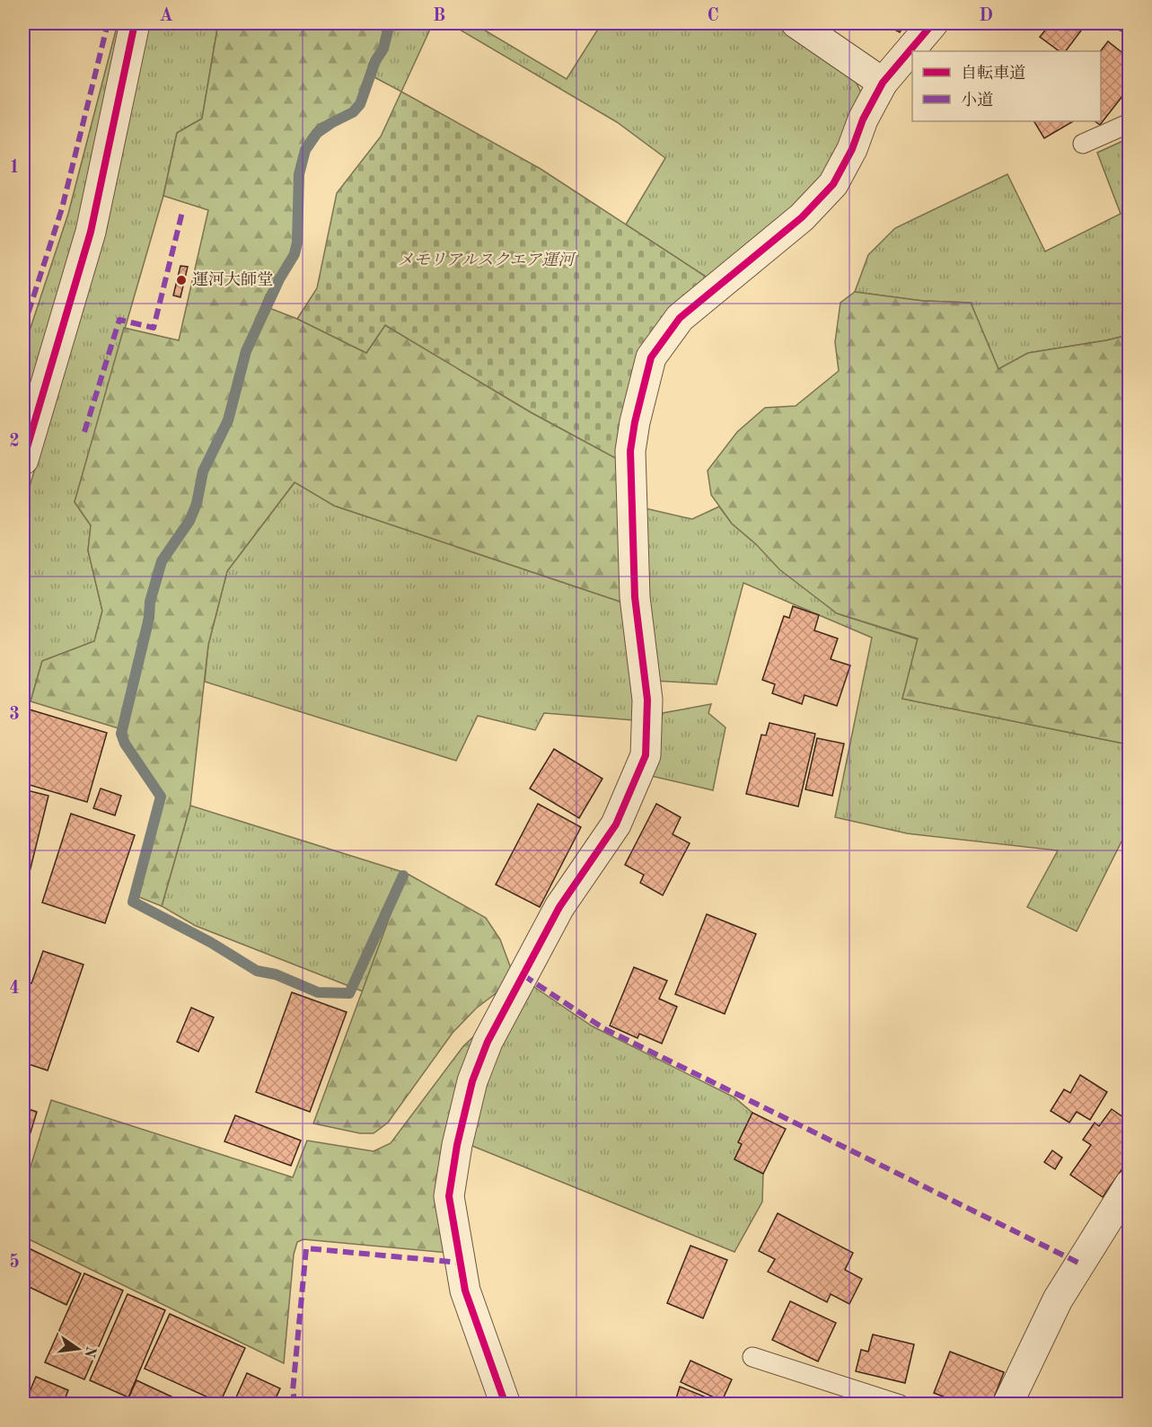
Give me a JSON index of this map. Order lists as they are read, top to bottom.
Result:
{
  "parks": ["メモリアルスクエア運河"],
  "places": ["運河大師堂"],
  "legend": ["自転車道", "小道"],
  "north": "right",
  "grid": {
    "columns": [
      "A",
      "B",
      "C",
      "D"
    ],
    "rows": [
      "1",
      "2",
      "3",
      "4",
      "5"
    ]
  }
}
